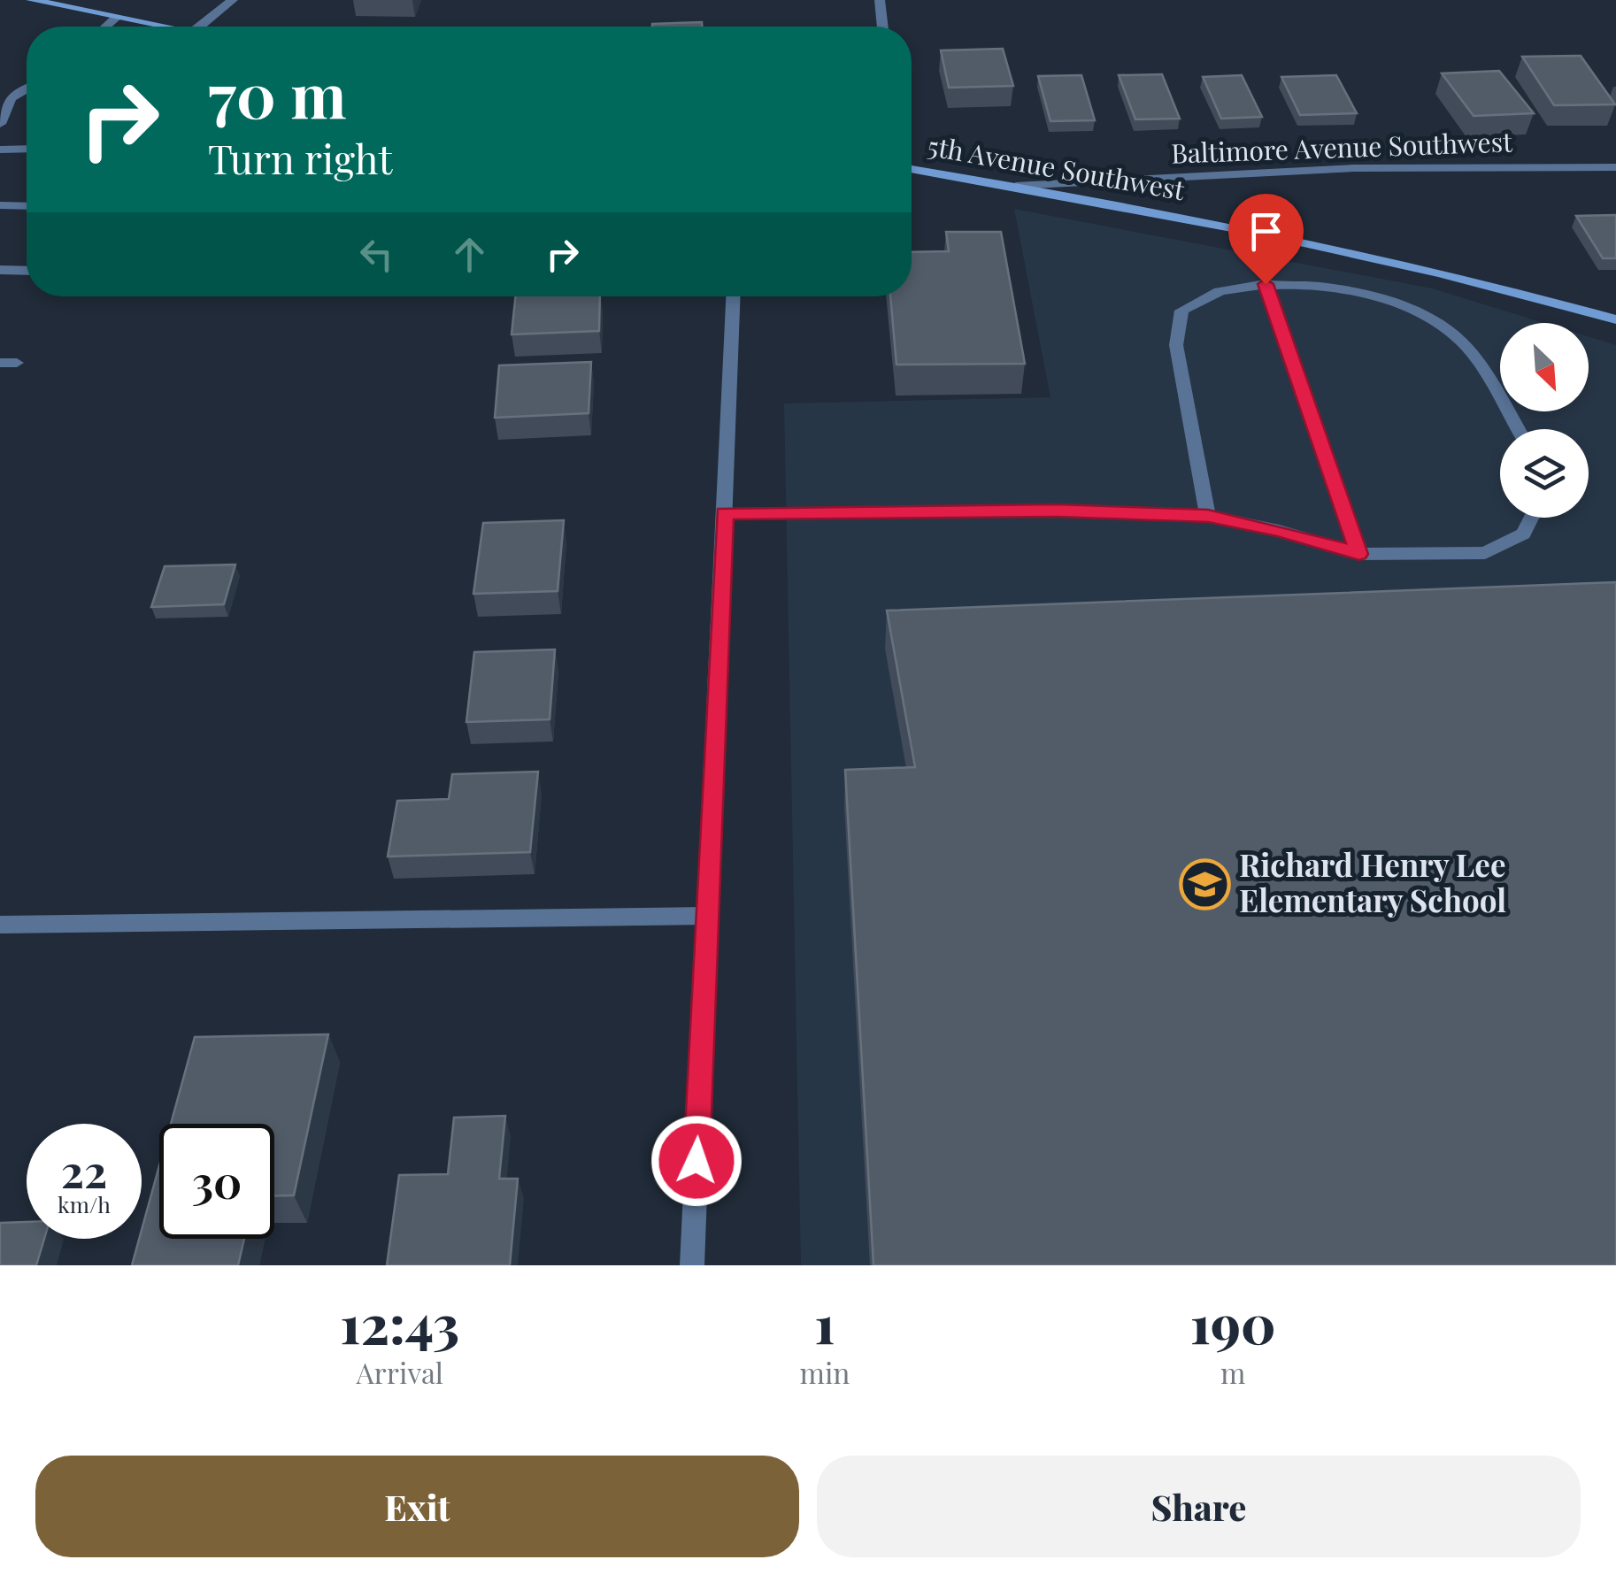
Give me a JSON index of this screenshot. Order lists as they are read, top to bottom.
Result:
{
  "streets": {
    "street": ["Baltimore Avenue Southwest", "5th Avenue Southwest"]
  },
  "crossings": [
    ["Baltimore Avenue Southwest", "5th Avenue Southwest"]
  ],
  "places": {
    "school or university": ["Richard Henry Lee Elementary School"]
  },
  "north": "bottom right",
  "page": {
    "turn": ["70 m", "Turn right"],
    "speed": "22 km/h",
    "limit": "30",
    "eta": [
      "12:43",
      "Arrival",
      "1",
      "min",
      "190",
      "m"
    ],
    "buttons": ["Exit", "Share"]
  }
}
